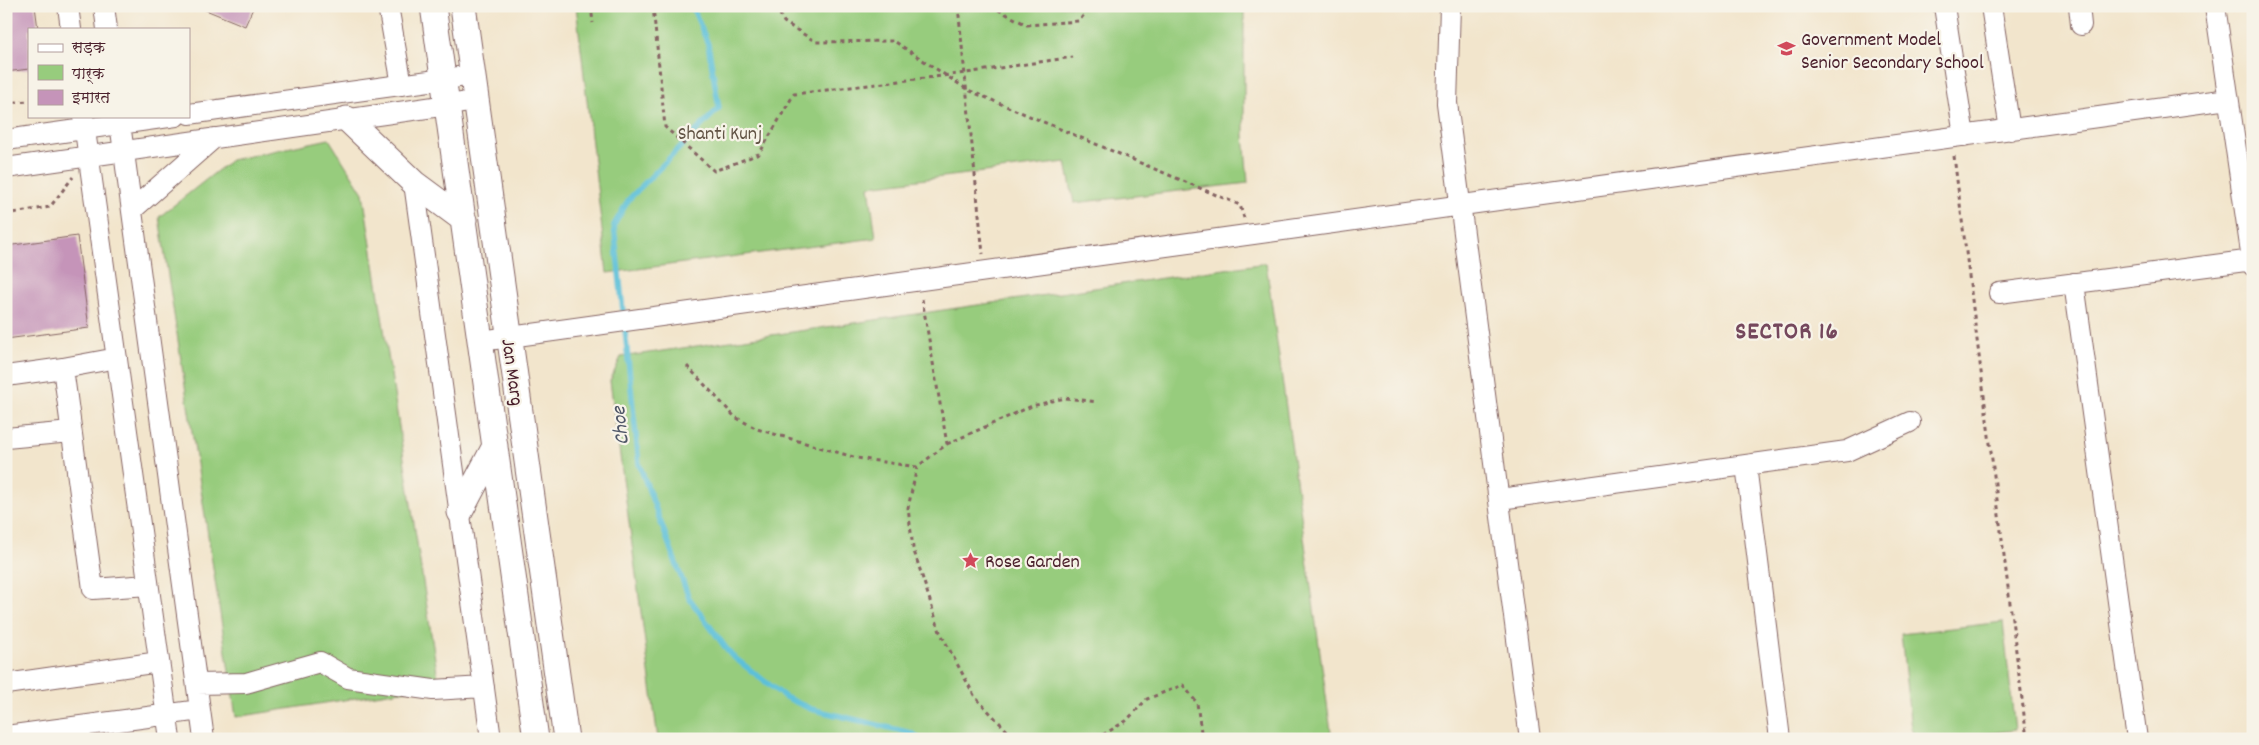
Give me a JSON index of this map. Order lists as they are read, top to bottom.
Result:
{
  "streets": {
    "main road": ["Jan Marg"]
  },
  "districts": ["SECTOR 16"],
  "water": ["Choe"],
  "parks": ["Shanti Kunj"],
  "places": {
    "school or university": ["Government Model Senior Secondary School"],
    "place": ["Rose Garden"]
  },
  "legend": ["सड़क", "पार्क", "इमारत"]
}
